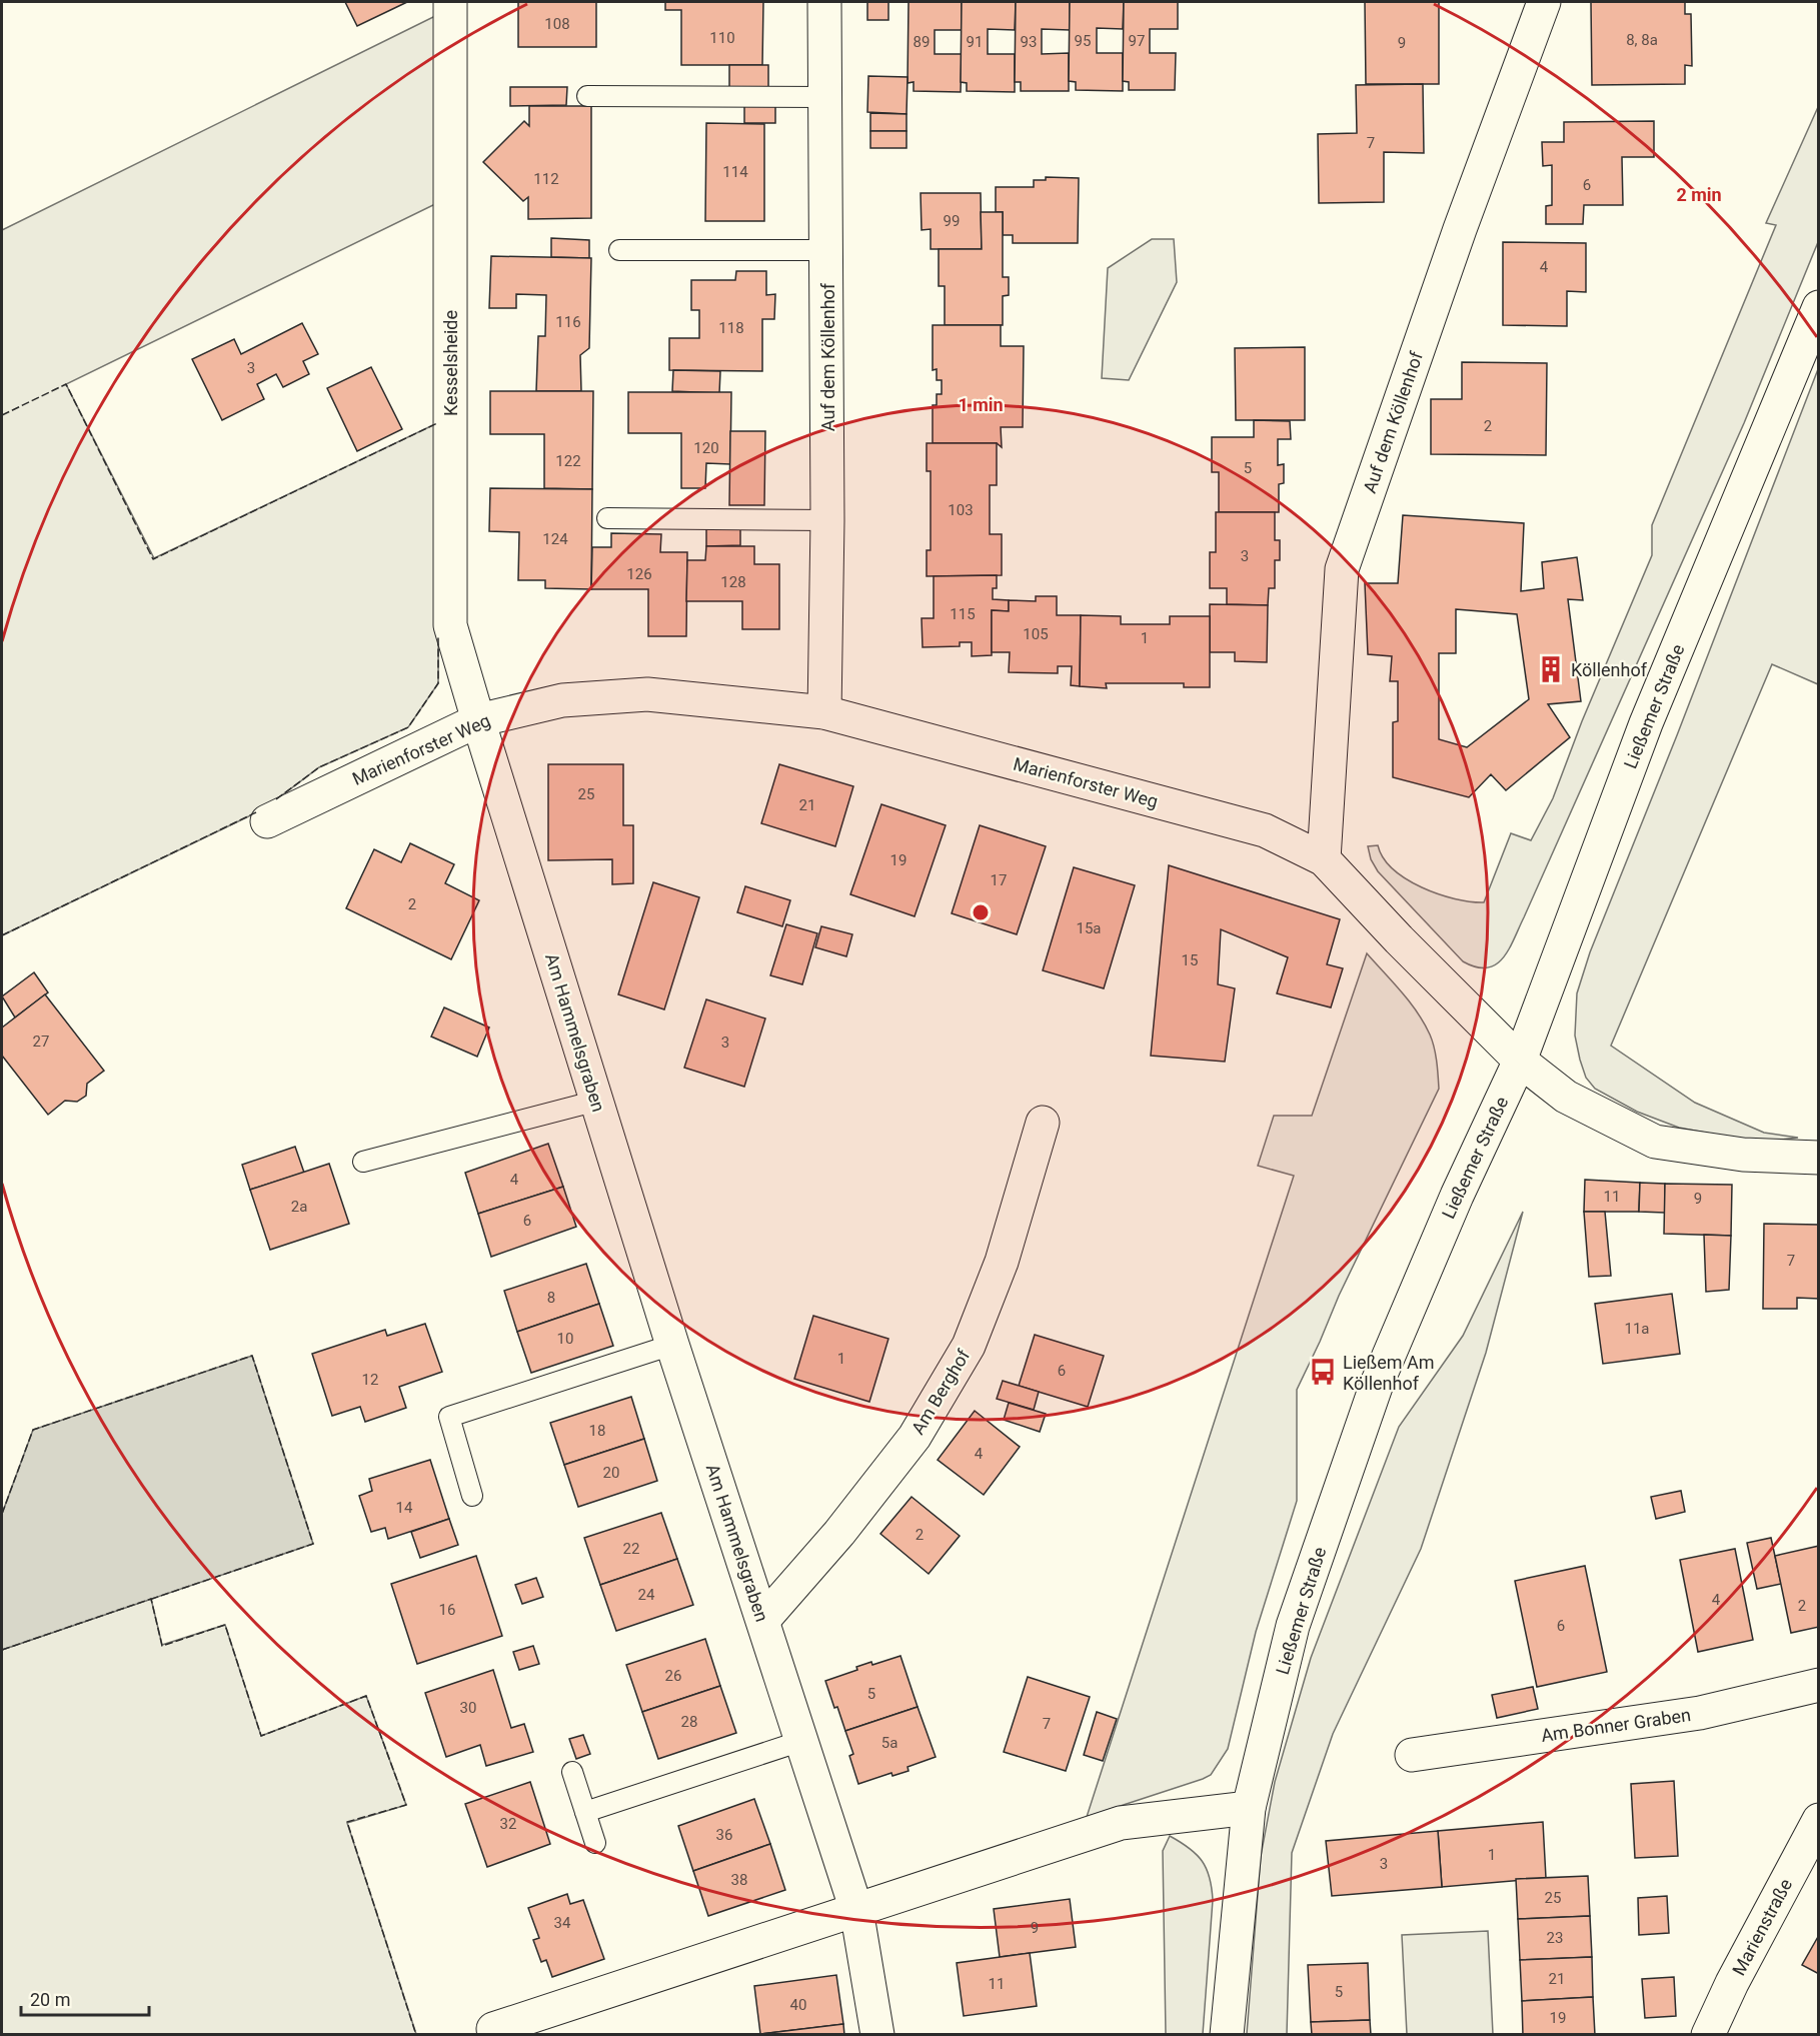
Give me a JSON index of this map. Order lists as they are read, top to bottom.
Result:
{
  "streets": {
    "street": [
      "Auf dem Köllenhof",
      "Kesselsheide",
      "Ließemer Straße",
      "Marienforster Weg",
      "Am Hammelsgraben",
      "Am Berghof",
      "Am Bonner Graben",
      "Marienstraße"
    ]
  },
  "crossings": [
    ["Auf dem Köllenhof", "Marienforster Weg"],
    ["Kesselsheide", "Marienforster Weg"],
    ["Kesselsheide", "Am Hammelsgraben"],
    ["Ließemer Straße", "Marienforster Weg"],
    ["Marienforster Weg", "Am Hammelsgraben"],
    ["Am Hammelsgraben", "Am Berghof"]
  ],
  "places": {
    "building": ["Köllenhof"],
    "bus stop": ["Ließem Am Köllenhof"]
  },
  "house_numbers": [
    "108",
    "110",
    "8, 8a",
    "95",
    "97",
    "89",
    "91",
    "93",
    "9",
    "7",
    "114",
    "112",
    "6",
    "99",
    "4",
    "116",
    "118",
    "3",
    "2",
    "120",
    "122",
    "5",
    "103",
    "124",
    "3",
    "126",
    "128",
    "115",
    "105",
    "1",
    "25",
    "21",
    "19",
    "17",
    "2",
    "15a",
    "15",
    "27",
    "3",
    "4",
    "11",
    "9",
    "2a",
    "6",
    "7",
    "8",
    "11a",
    "10",
    "1",
    "6",
    "12",
    "18",
    "4",
    "20",
    "14",
    "2",
    "22",
    "24",
    "4",
    "2",
    "16",
    "6",
    "26",
    "5",
    "30",
    "28",
    "7",
    "5a",
    "32",
    "36",
    "1",
    "3",
    "38",
    "25",
    "34",
    "9",
    "23",
    "21",
    "11",
    "5",
    "40",
    "19"
  ],
  "scale_bar": "20 m",
  "rings": ["2 min", "1 min"]
}
